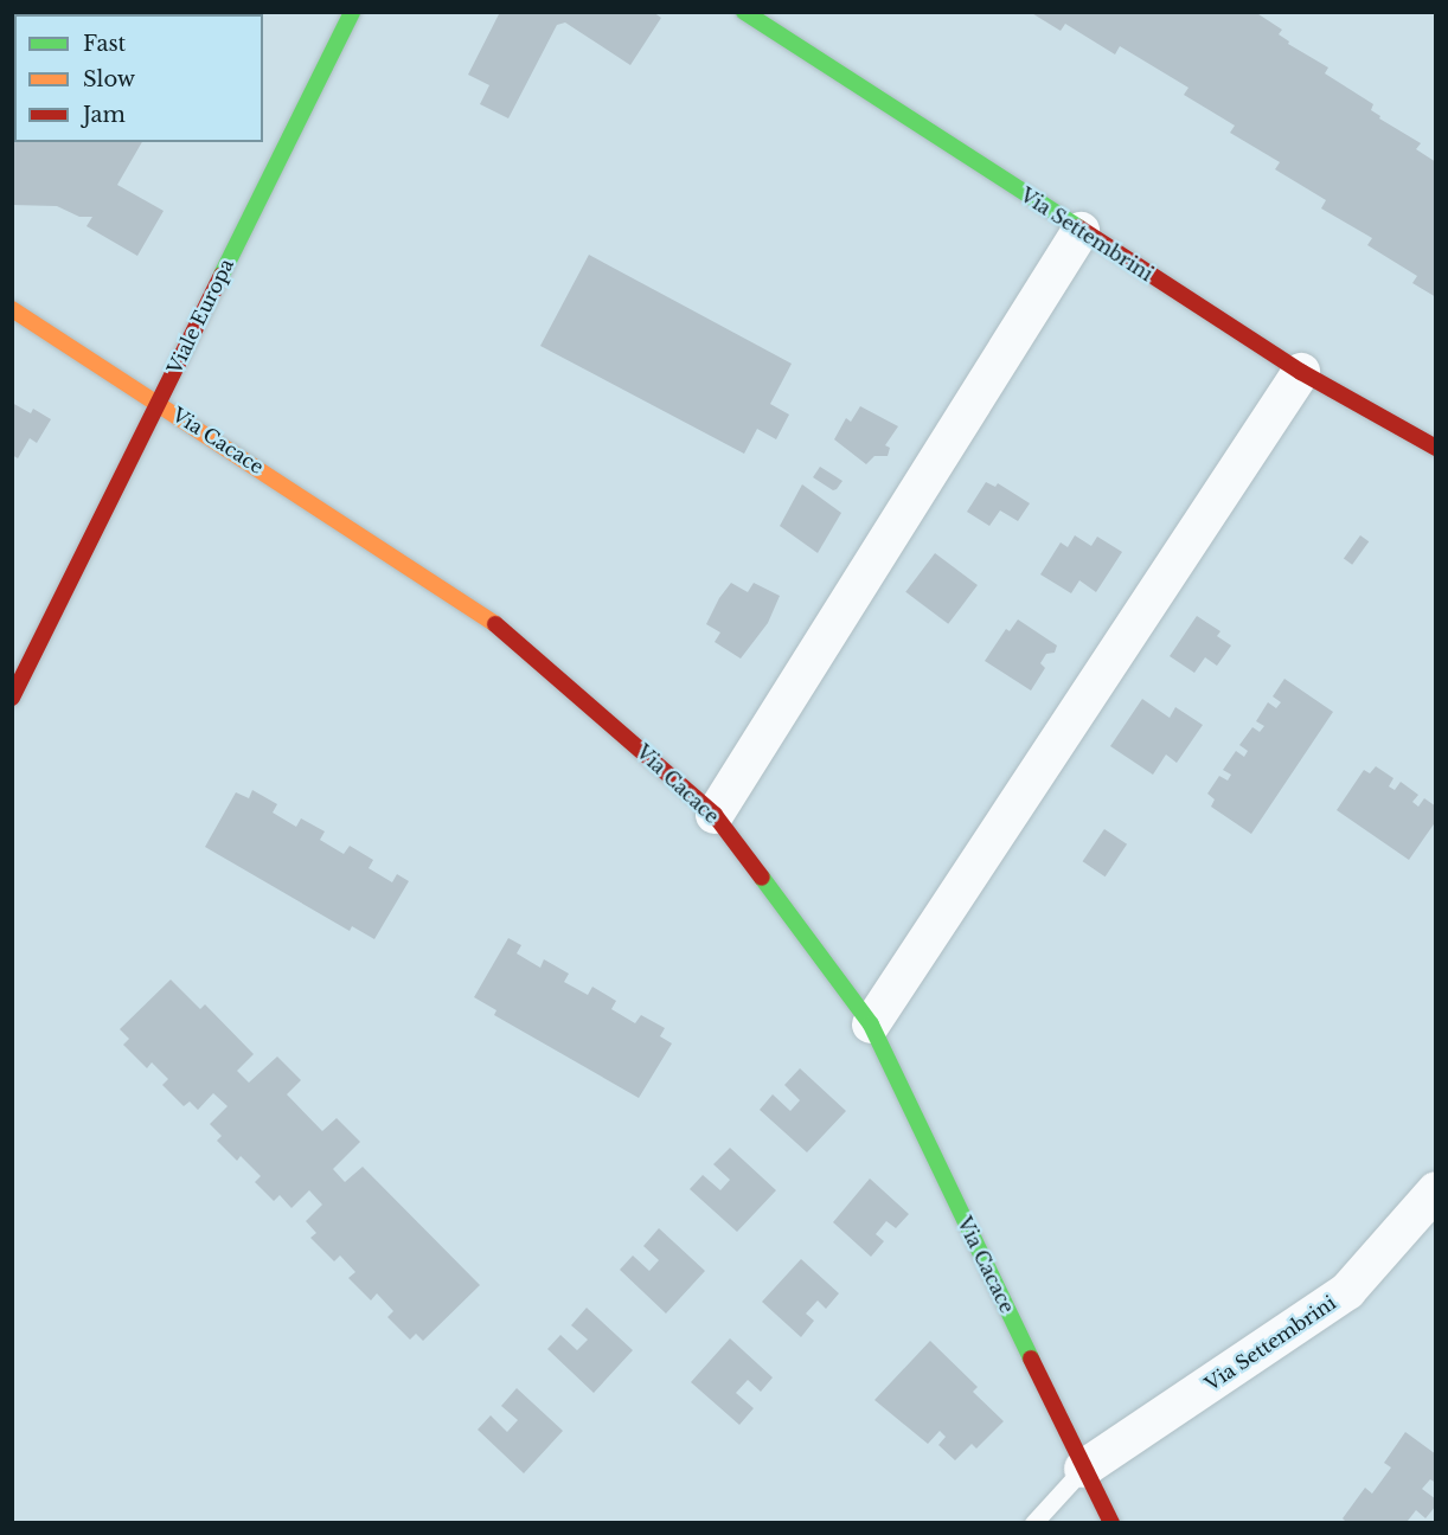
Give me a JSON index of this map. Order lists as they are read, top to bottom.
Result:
{
  "streets": {
    "street": ["Via Settembrini", "Viale Europa", "Via Cacace"]
  },
  "crossings": [
    ["Via Settembrini", "Via Cacace"],
    ["Viale Europa", "Via Cacace"]
  ],
  "legend": ["Fast", "Slow", "Jam"]
}
